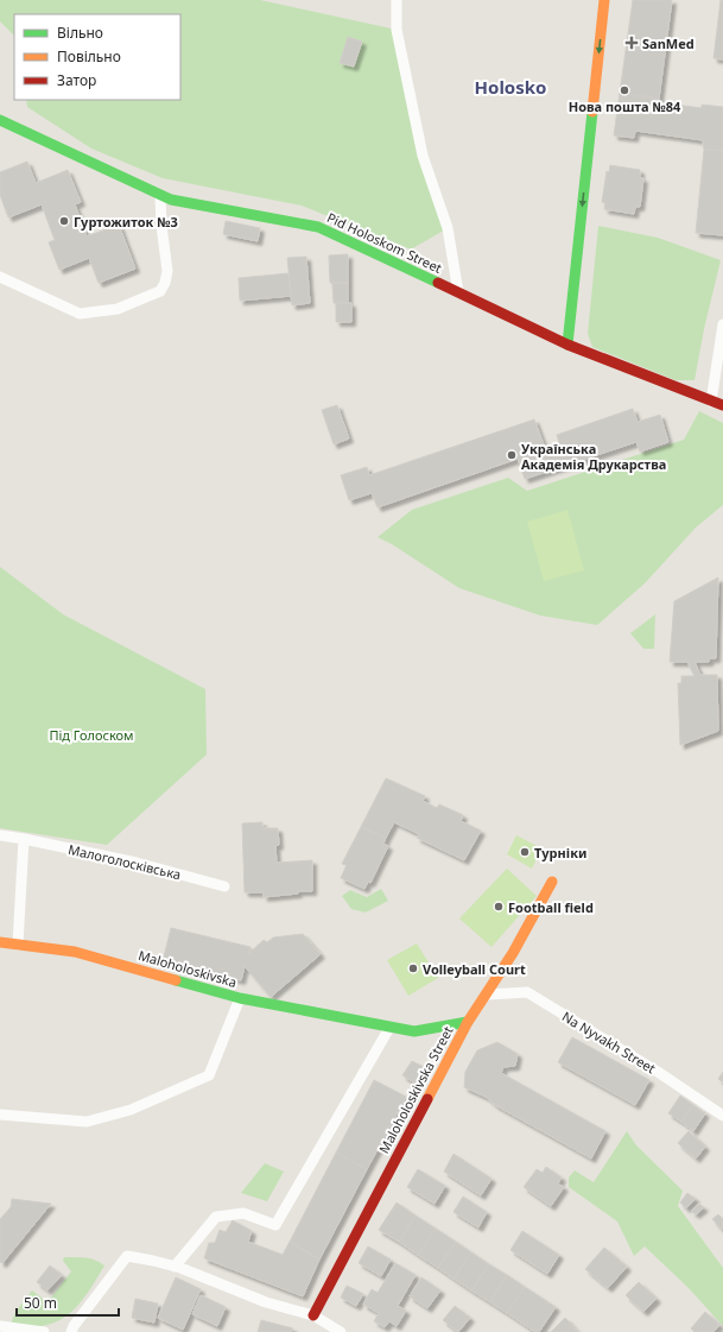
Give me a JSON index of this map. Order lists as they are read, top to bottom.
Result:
{
  "streets": {
    "street": [
      "Pid Holoskom Street",
      "Малоголосківська",
      "Maloholoskivska",
      "Na Nyvakh Street",
      "Maloholoskivska Street"
    ]
  },
  "crossings": [
    ["Na Nyvakh Street", "Maloholoskivska Street"]
  ],
  "districts": ["Holosko"],
  "parks": ["Під Голоском"],
  "places": {
    "health": ["SanMed"],
    "other": [
      "Нова пошта №84",
      "Гуртожиток №3",
      "Українська Академія Друкарства",
      "Турніки",
      "Football field",
      "Volleyball Court"
    ]
  },
  "legend": ["Вільно", "Повільно", "Затор"],
  "scale_bar": "50 m"
}
